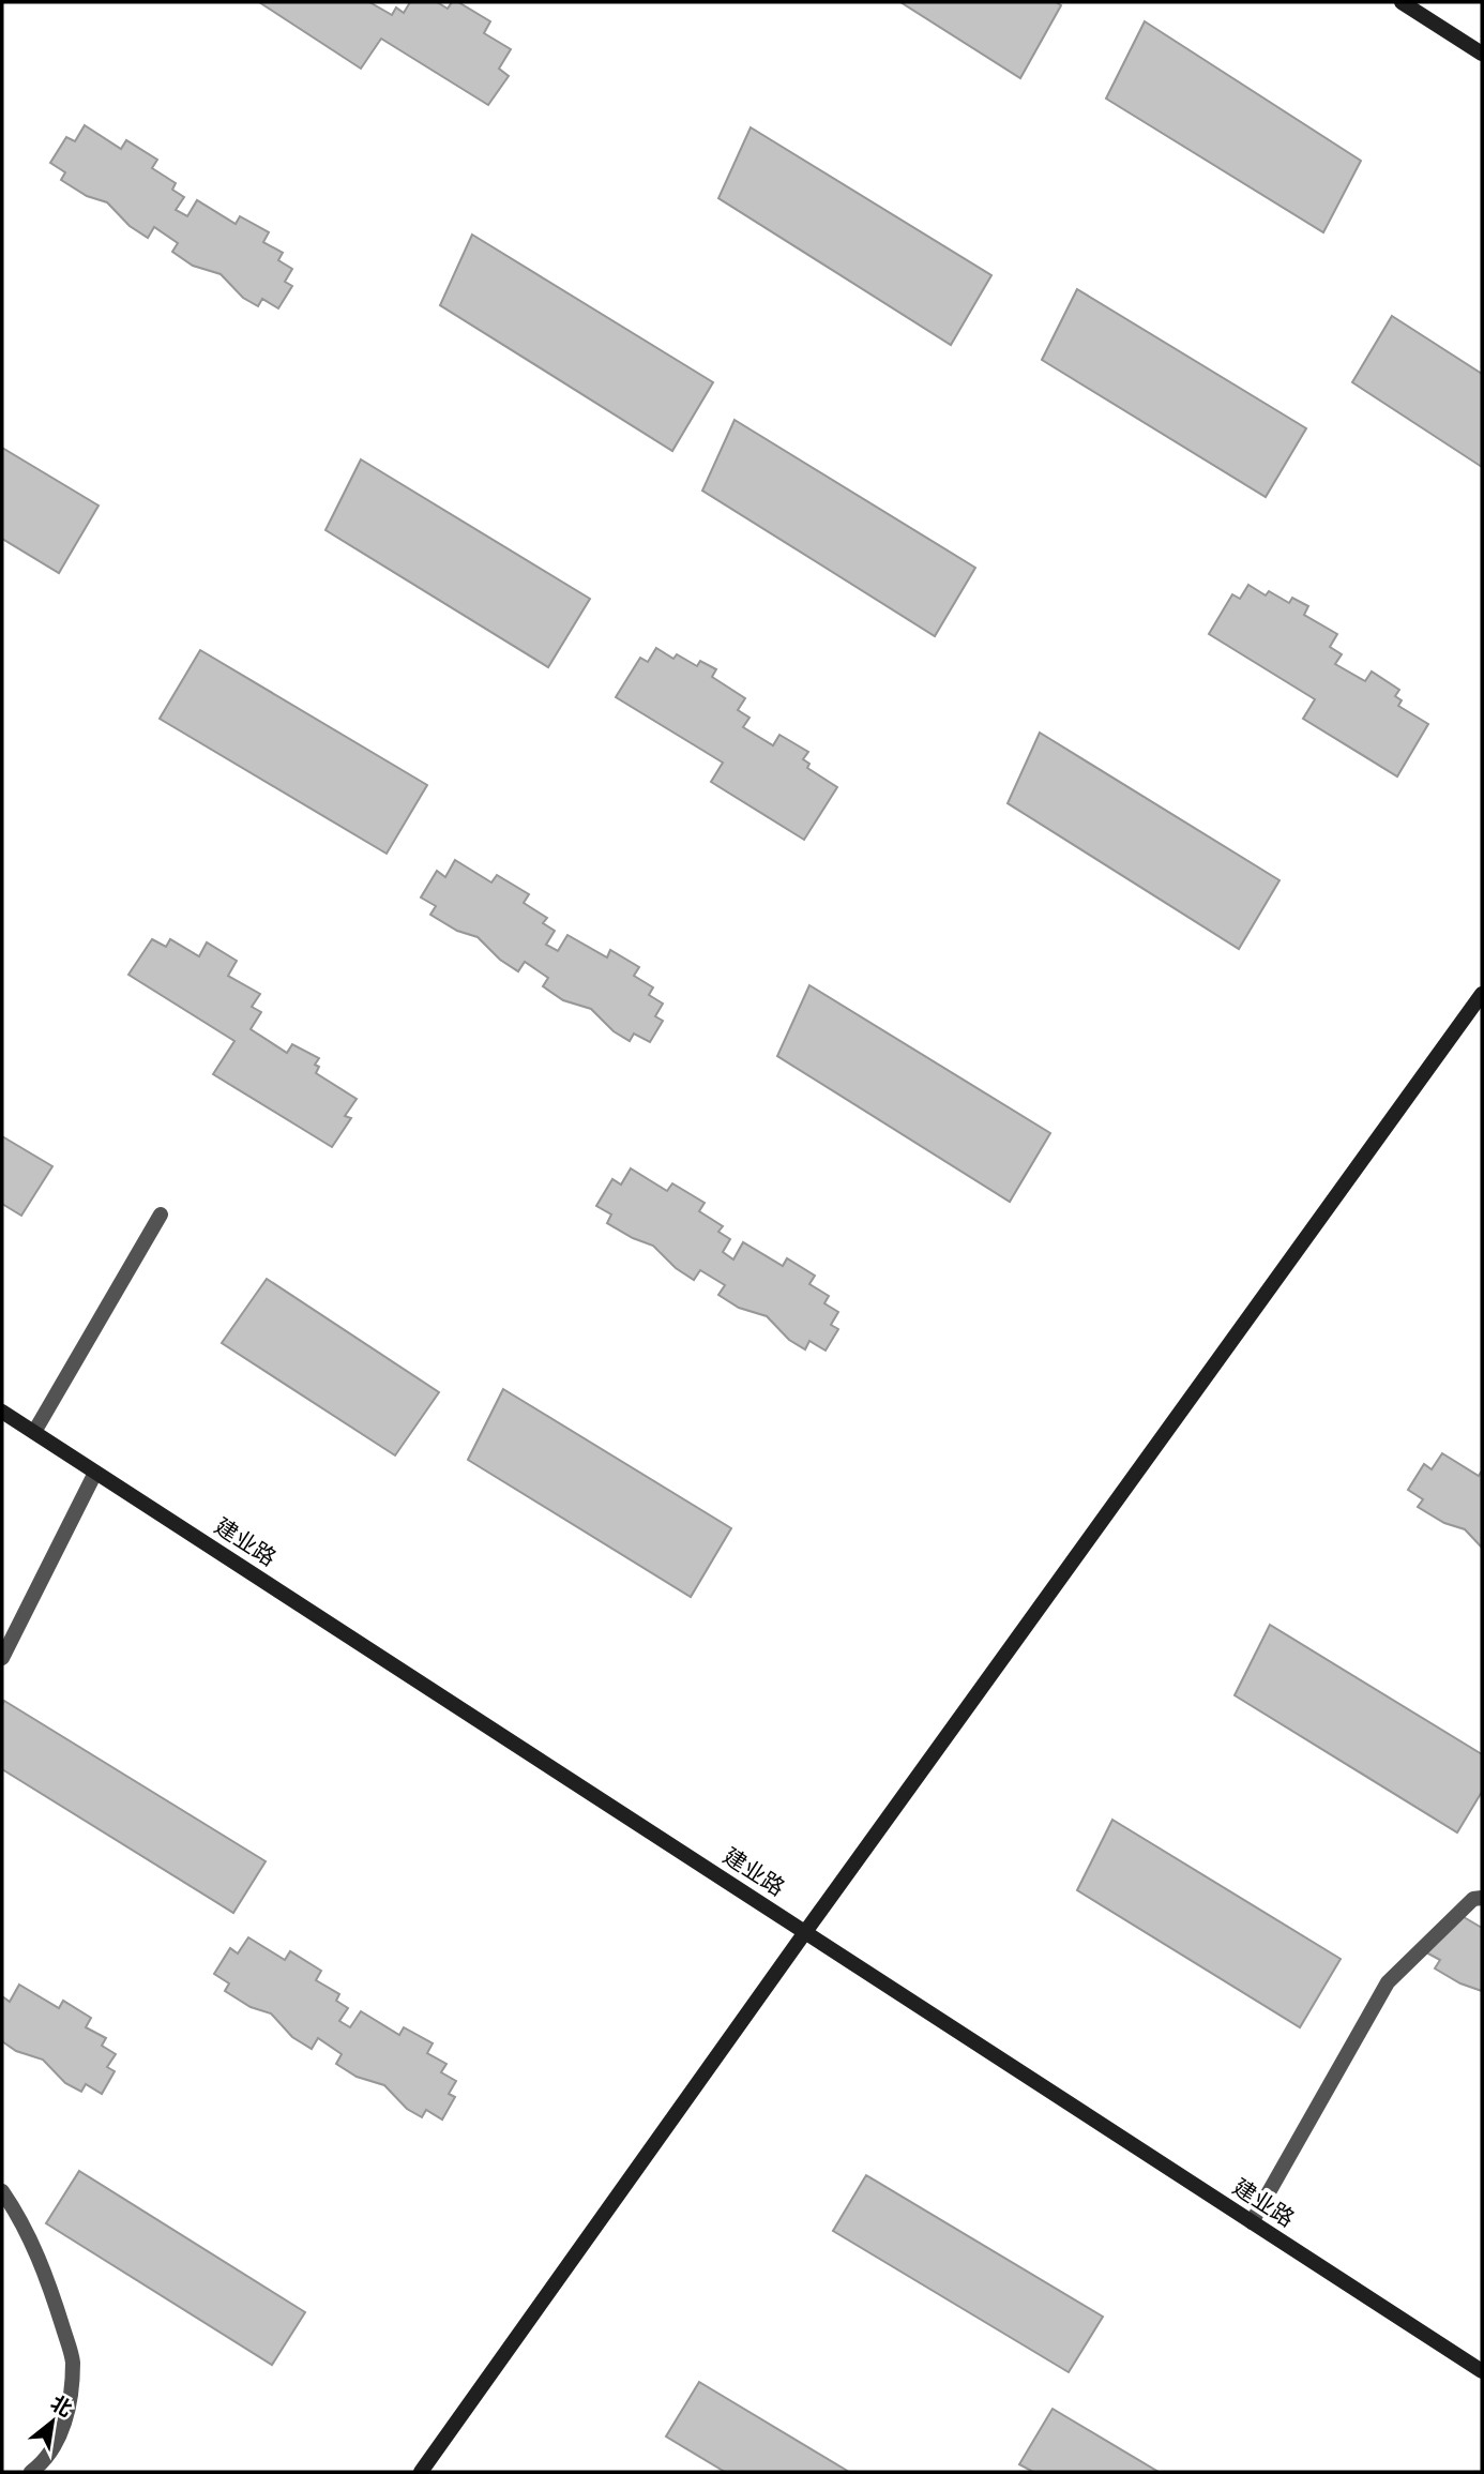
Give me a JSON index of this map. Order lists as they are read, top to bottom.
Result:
{
  "streets": {
    "street": ["建业路"]
  },
  "north": "top right"
}
